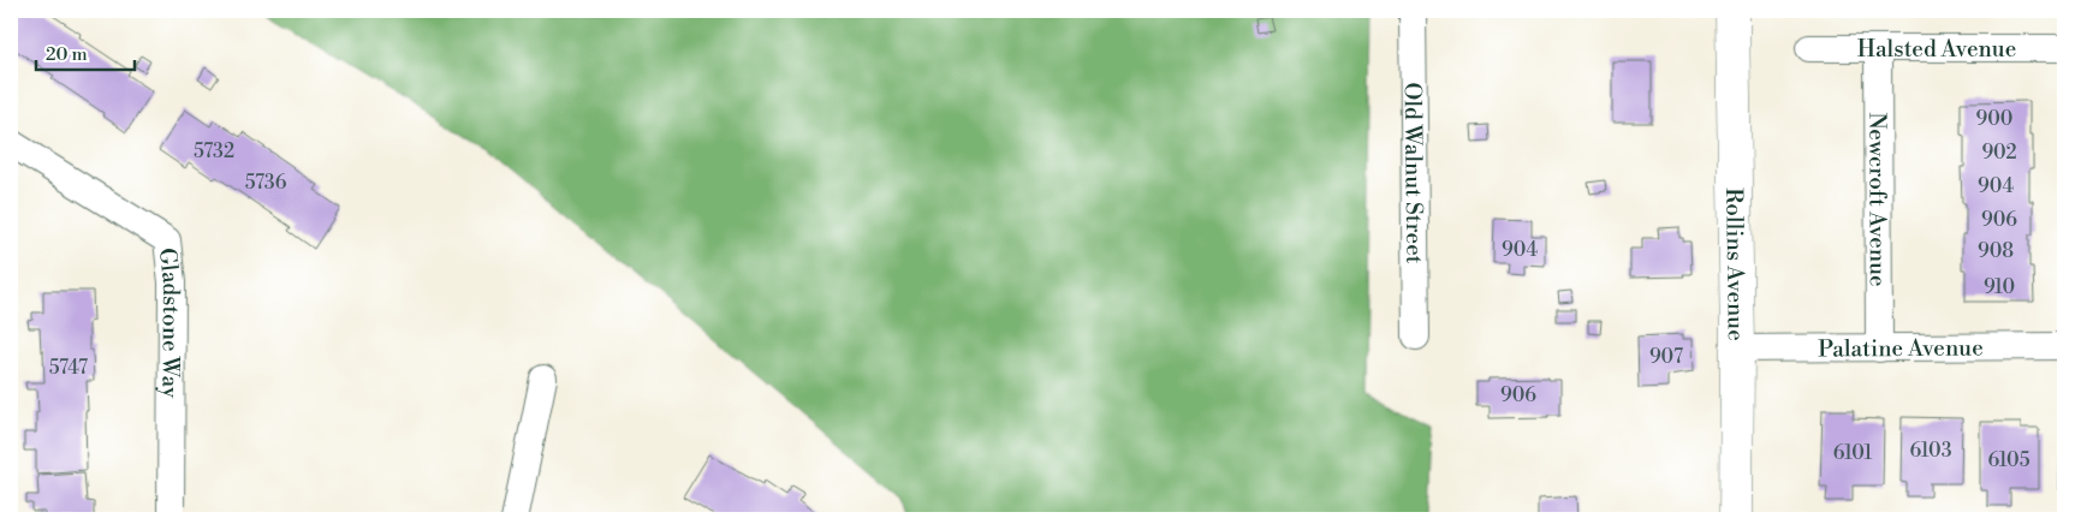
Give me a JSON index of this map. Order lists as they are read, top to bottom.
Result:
{
  "streets": {
    "street": [
      "Halsted Avenue",
      "Old Walnut Street",
      "Newcroft Avenue",
      "Rollins Avenue",
      "Gladstone Way",
      "Palatine Avenue"
    ]
  },
  "crossings": [
    ["Halsted Avenue", "Newcroft Avenue"],
    ["Newcroft Avenue", "Palatine Avenue"],
    ["Rollins Avenue", "Palatine Avenue"]
  ],
  "house_numbers": [
    "900",
    "5732",
    "902",
    "5736",
    "904",
    "906",
    "904",
    "908",
    "910",
    "907",
    "5747",
    "906",
    "6103",
    "6101",
    "6105"
  ],
  "scale_bar": "20 m"
}
